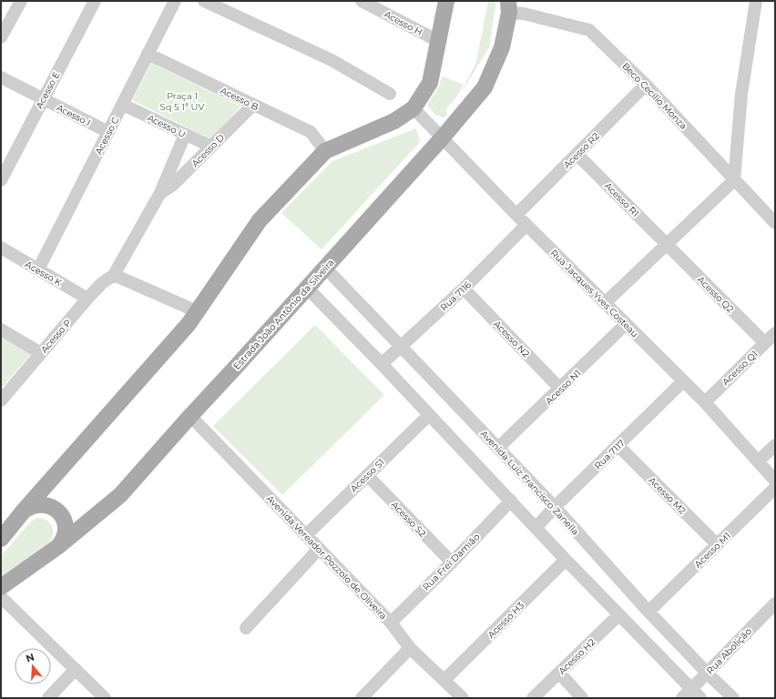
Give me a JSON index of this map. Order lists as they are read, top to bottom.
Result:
{
  "streets": {
    "main road": ["Estrada João Antônio da Silveira"],
    "street": [
      "Acesso H",
      "Acesso E",
      "Beco Cecílio Monza",
      "Acesso B",
      "Acesso I",
      "Acesso U",
      "Acesso C",
      "Acesso D",
      "Acesso R2",
      "Acesso R1",
      "Acesso K",
      "Rua Jacques Yves Costeau",
      "Acesso Q2",
      "Rua 7116",
      "Acesso P",
      "Acesso N2",
      "Acesso Q1",
      "Acesso N1",
      "Rua 7117",
      "Acesso S1",
      "Avenida Luiz Francisco Zanella",
      "Acesso M2",
      "Acesso S2",
      "Acesso M1",
      "Avenida Vereador Pozzolo de Oliveira",
      "Rua Frei Damião",
      "Acesso H3",
      "Rua Abolição",
      "Acesso H2"
    ]
  },
  "crossings": [
    ["Acesso E", "Acesso I"],
    ["Beco Cecílio Monza", "Acesso R2"],
    ["Beco Cecílio Monza", "Estrada João Antônio da Silveira"],
    ["Acesso B", "Acesso C"],
    ["Acesso B", "Acesso D"],
    ["Acesso I", "Acesso C"],
    ["Acesso U", "Acesso C"],
    ["Acesso U", "Acesso D"],
    ["Acesso U", "Acesso P"],
    ["Acesso C", "Acesso K"],
    ["Acesso D", "Acesso P"],
    ["Acesso R2", "Acesso R1"],
    ["Acesso R2", "Rua Jacques Yves Costeau"],
    ["Acesso R1", "Acesso Q2"],
    ["Acesso K", "Acesso P"],
    ["Rua Jacques Yves Costeau", "Rua 7116"],
    ["Rua Jacques Yves Costeau", "Estrada João Antônio da Silveira"],
    ["Rua Jacques Yves Costeau", "Acesso Q1"],
    ["Rua Jacques Yves Costeau", "Acesso N1"],
    ["Rua Jacques Yves Costeau", "Rua 7117"],
    ["Acesso Q2", "Acesso Q1"],
    ["Rua 7116", "Acesso N2"],
    ["Rua 7116", "Avenida Luiz Francisco Zanella"],
    ["Estrada João Antônio da Silveira", "Avenida Luiz Francisco Zanella"],
    ["Estrada João Antônio da Silveira", "Avenida Vereador Pozzolo de Oliveira"],
    ["Acesso N2", "Acesso N1"],
    ["Acesso N1", "Avenida Luiz Francisco Zanella"],
    ["Rua 7117", "Avenida Luiz Francisco Zanella"],
    ["Rua 7117", "Acesso M2"],
    ["Acesso S1", "Acesso S2"],
    ["Acesso S1", "Avenida Vereador Pozzolo de Oliveira"],
    ["Avenida Luiz Francisco Zanella", "Acesso M1"],
    ["Avenida Luiz Francisco Zanella", "Rua Abolição"],
    ["Acesso M2", "Acesso M1"],
    ["Acesso S2", "Rua Frei Damião"],
    ["Avenida Vereador Pozzolo de Oliveira", "Rua Frei Damião"],
    ["Avenida Vereador Pozzolo de Oliveira", "Acesso H3"]
  ],
  "parks": ["Praça 1 Sq 5 1ª UV"],
  "north": "top"
}
